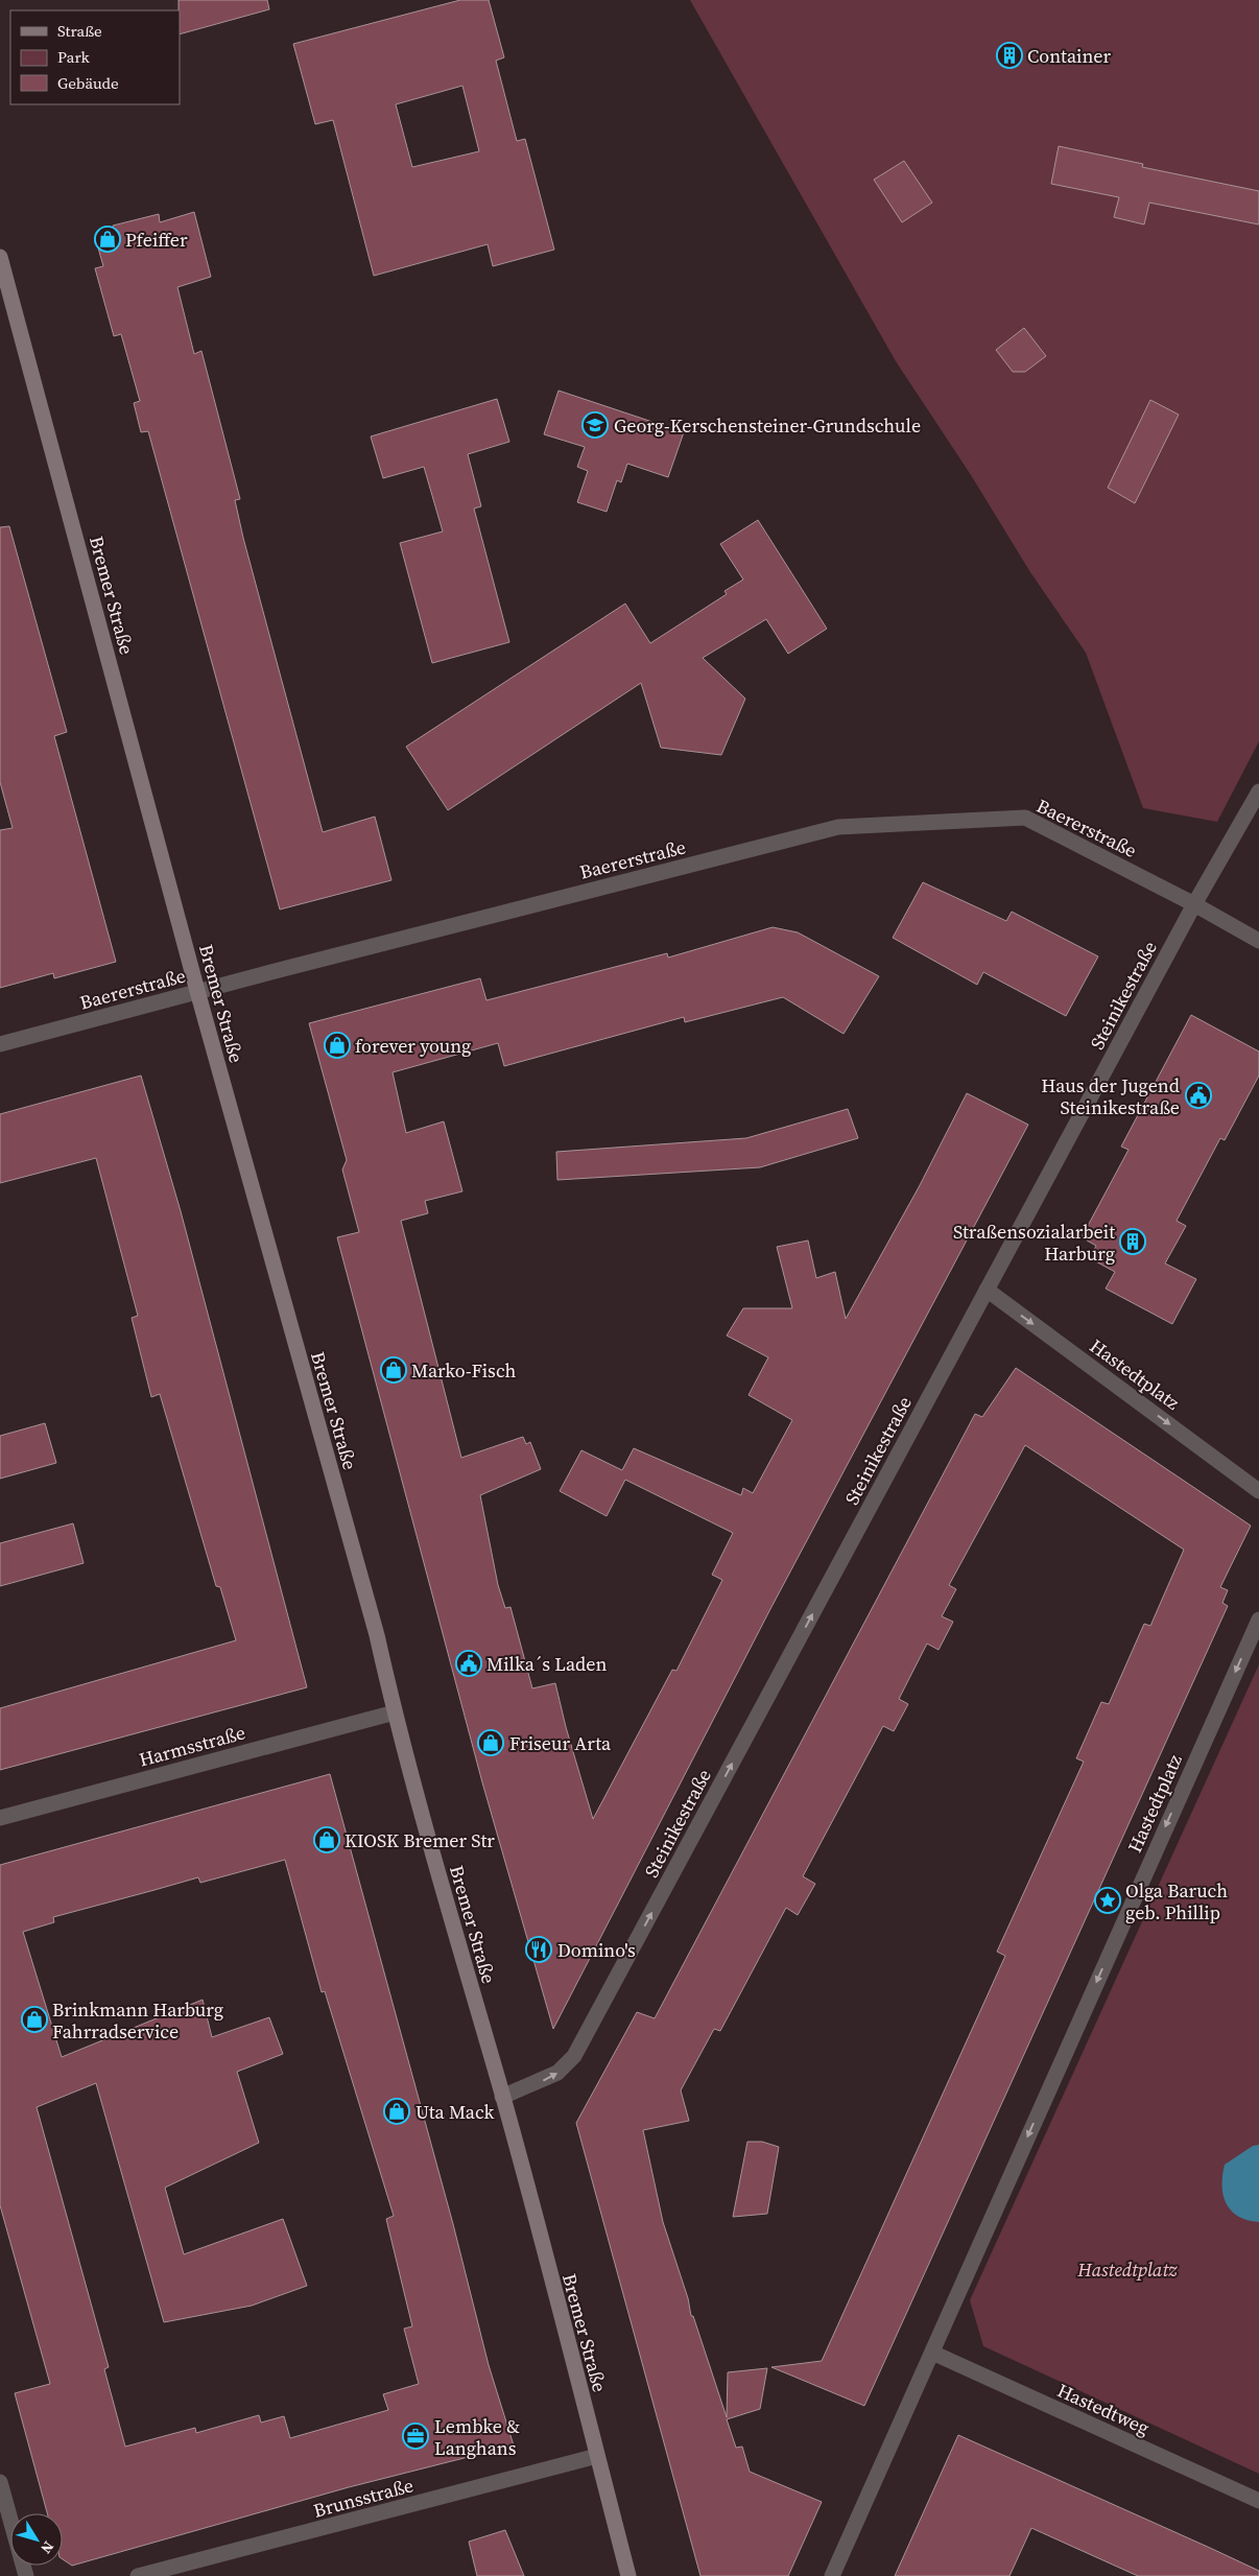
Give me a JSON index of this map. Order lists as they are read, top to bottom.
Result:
{
  "streets": {
    "main road": ["Bremer Straße"],
    "street": [
      "Baererstraße",
      "Steinikestraße",
      "Hastedtplatz",
      "Harmsstraße",
      "Hastedtweg",
      "Brunsstraße"
    ]
  },
  "crossings": [
    ["Bremer Straße", "Baererstraße"],
    ["Bremer Straße", "Steinikestraße"],
    ["Bremer Straße", "Harmsstraße"],
    ["Bremer Straße", "Brunsstraße"],
    ["Baererstraße", "Steinikestraße"],
    ["Steinikestraße", "Hastedtplatz"],
    ["Hastedtplatz", "Hastedtweg"]
  ],
  "one_way": ["Steinikestraße", "Hastedtplatz"],
  "parks": ["Hastedtplatz"],
  "places": {
    "building": ["Container", "Straßensozialarbeit Harburg"],
    "shop": [
      "Pfeiffer",
      "forever young",
      "Marko-Fisch",
      "Friseur Arta",
      "KIOSK Bremer Str",
      "Brinkmann Harburg Fahrradservice",
      "Uta Mack"
    ],
    "school or university": ["Georg-Kerschensteiner-Grundschule"],
    "public building": ["Haus der Jugend Steinikestraße", "Milka´s Laden"],
    "place": ["Olga Baruch geb. Phillip"],
    "restaurant": ["Domino's"],
    "office": ["Lembke & Langhans"]
  },
  "legend": ["Straße", "Park", "Gebäude"],
  "north": "bottom right"
}
